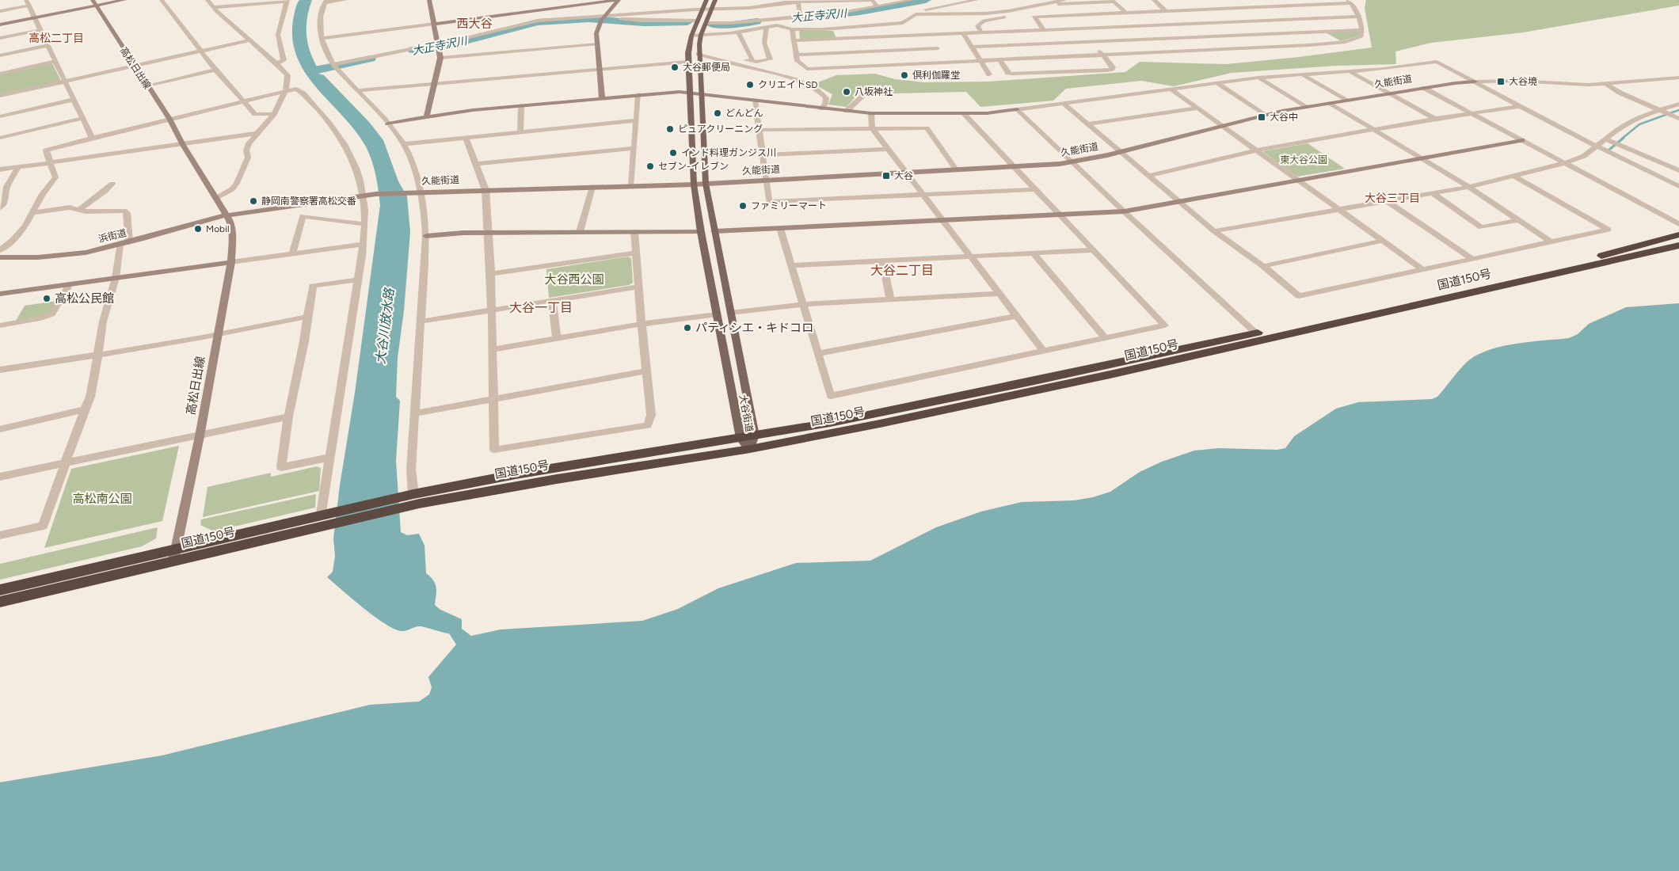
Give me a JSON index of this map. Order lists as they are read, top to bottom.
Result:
{
  "streets": {
    "highway": ["国道150号"],
    "main road": ["大谷街道"],
    "street": ["高松日出線", "久能街道", "浜街道"]
  },
  "crossings": [
    ["高松日出線", "久能街道"],
    ["高松日出線", "浜街道"],
    ["高松日出線", "国道150号"],
    ["久能街道", "浜街道"],
    ["久能街道", "大谷街道"],
    ["国道150号", "大谷街道"]
  ],
  "districts": [
    "西大谷",
    "高松二丁目",
    "大谷三丁目",
    "大谷二丁目",
    "大谷一丁目"
  ],
  "water": ["大正寺沢川", "大谷川放水路"],
  "parks": ["東大谷公園", "大谷西公園", "高松南公園"],
  "places": {
    "other": [
      "大谷郵便局",
      "倶利伽羅堂",
      "クリエイトSD",
      "八坂神社",
      "どんどん",
      "ピュアクリーニング",
      "インド料理ガンジス川",
      "セブン-イレブン",
      "静岡南警察署高松交番",
      "ファミリーマート",
      "Mobil",
      "高松公民館",
      "パティシエ・キドコロ"
    ],
    "transit": ["大谷境", "大谷中", "大谷"]
  }
}
